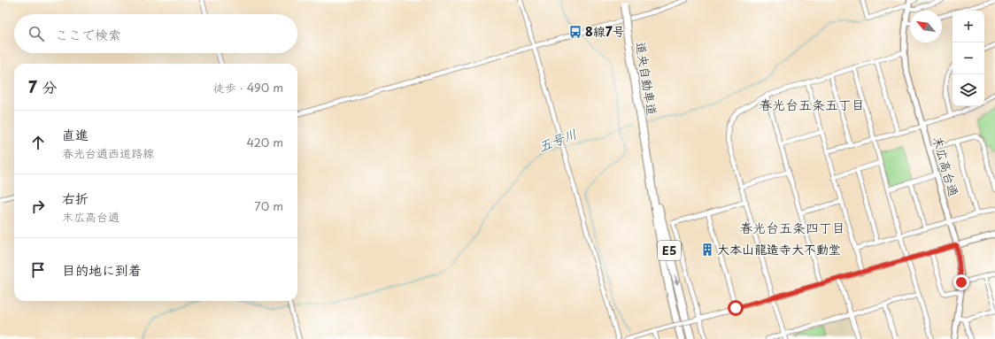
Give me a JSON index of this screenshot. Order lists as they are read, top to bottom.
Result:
{
  "streets": {
    "highway": ["道央自動車道", "E5"],
    "street": ["末広高台通"]
  },
  "districts": ["春光台五条五丁目", "春光台五条四丁目"],
  "water": ["五号川"],
  "places": {
    "bus stop": ["8線7号"],
    "building": ["大本山龍造寺大不動堂"]
  },
  "north": "top left",
  "page": {
    "map_buttons": ["+", "−"],
    "search": "ここで検索",
    "heading": ["7 分", "徒歩 · 490 m"],
    "list": [
      ["直進", "春光台通西道路線", "420 m"],
      ["右折", "末広高台通", "70 m"],
      "目的地に到着"
    ]
  }
}
